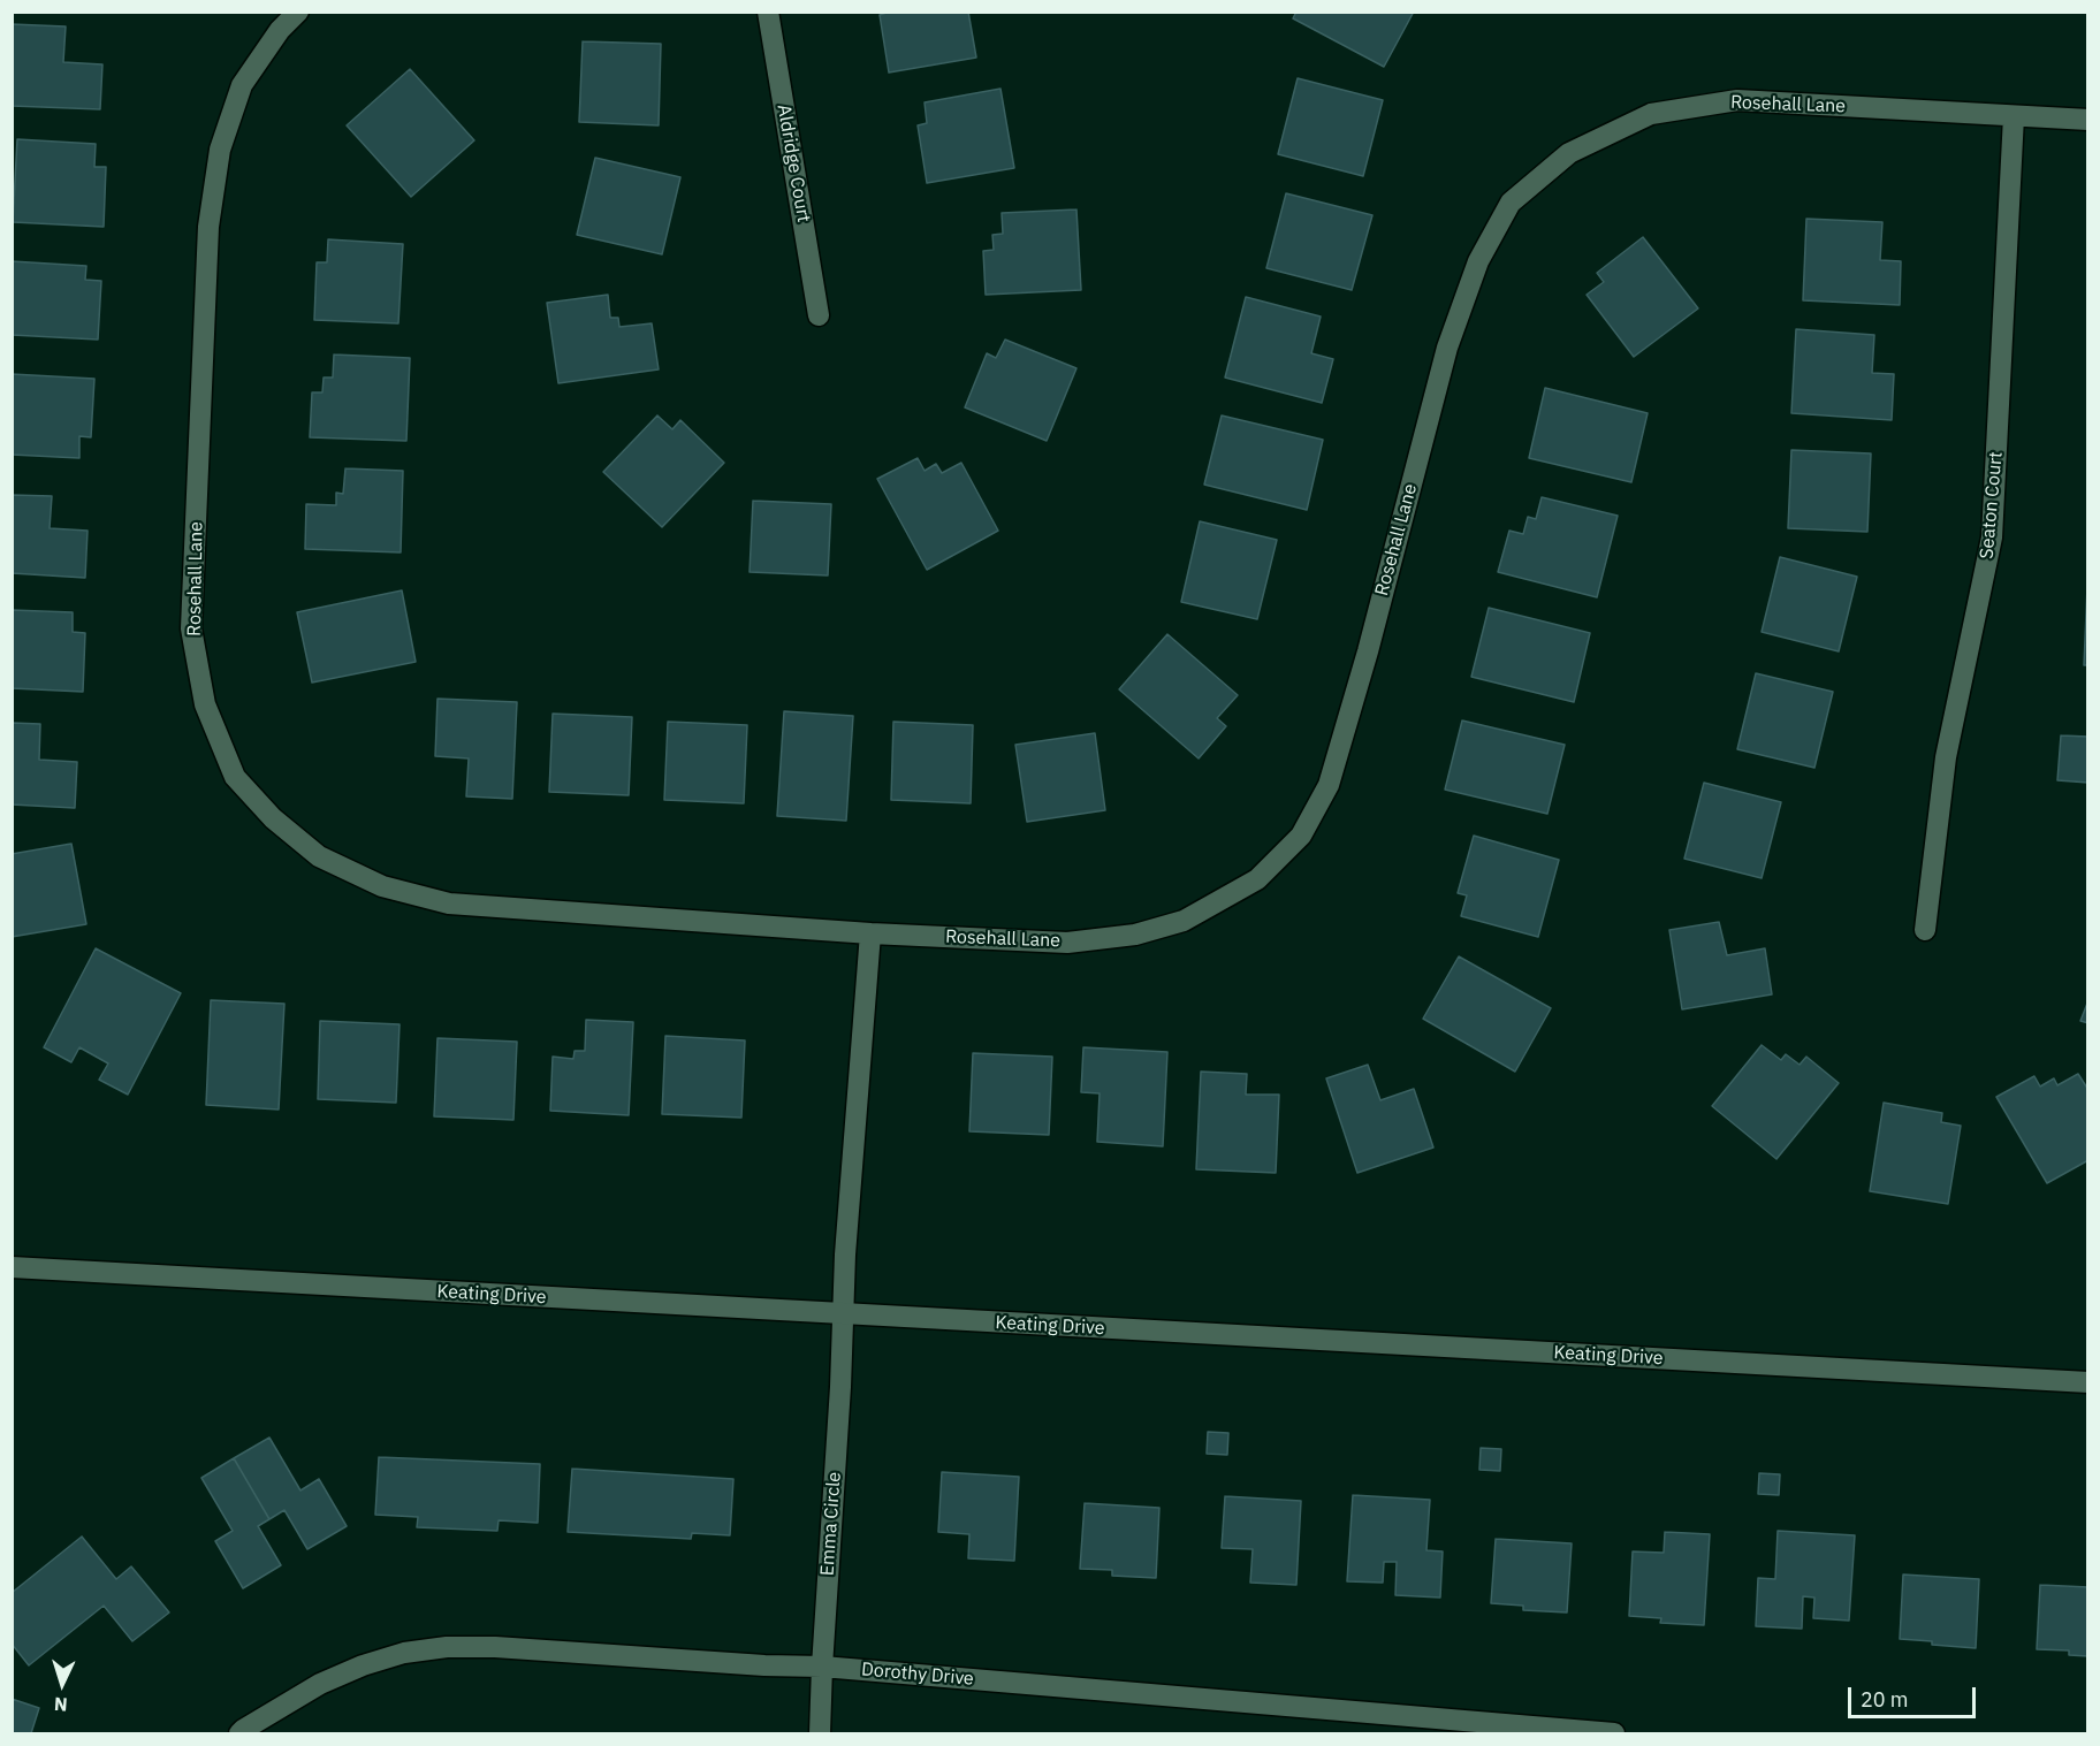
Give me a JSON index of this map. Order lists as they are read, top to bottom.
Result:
{
  "streets": {
    "street": [
      "Rosehall Lane",
      "Aldridge Court",
      "Seaton Court",
      "Keating Drive",
      "Emma Circle",
      "Dorothy Drive"
    ]
  },
  "crossings": [
    ["Rosehall Lane", "Seaton Court"],
    ["Rosehall Lane", "Emma Circle"],
    ["Keating Drive", "Emma Circle"],
    ["Emma Circle", "Dorothy Drive"]
  ],
  "scale_bar": "20 m",
  "north": "bottom"
}
